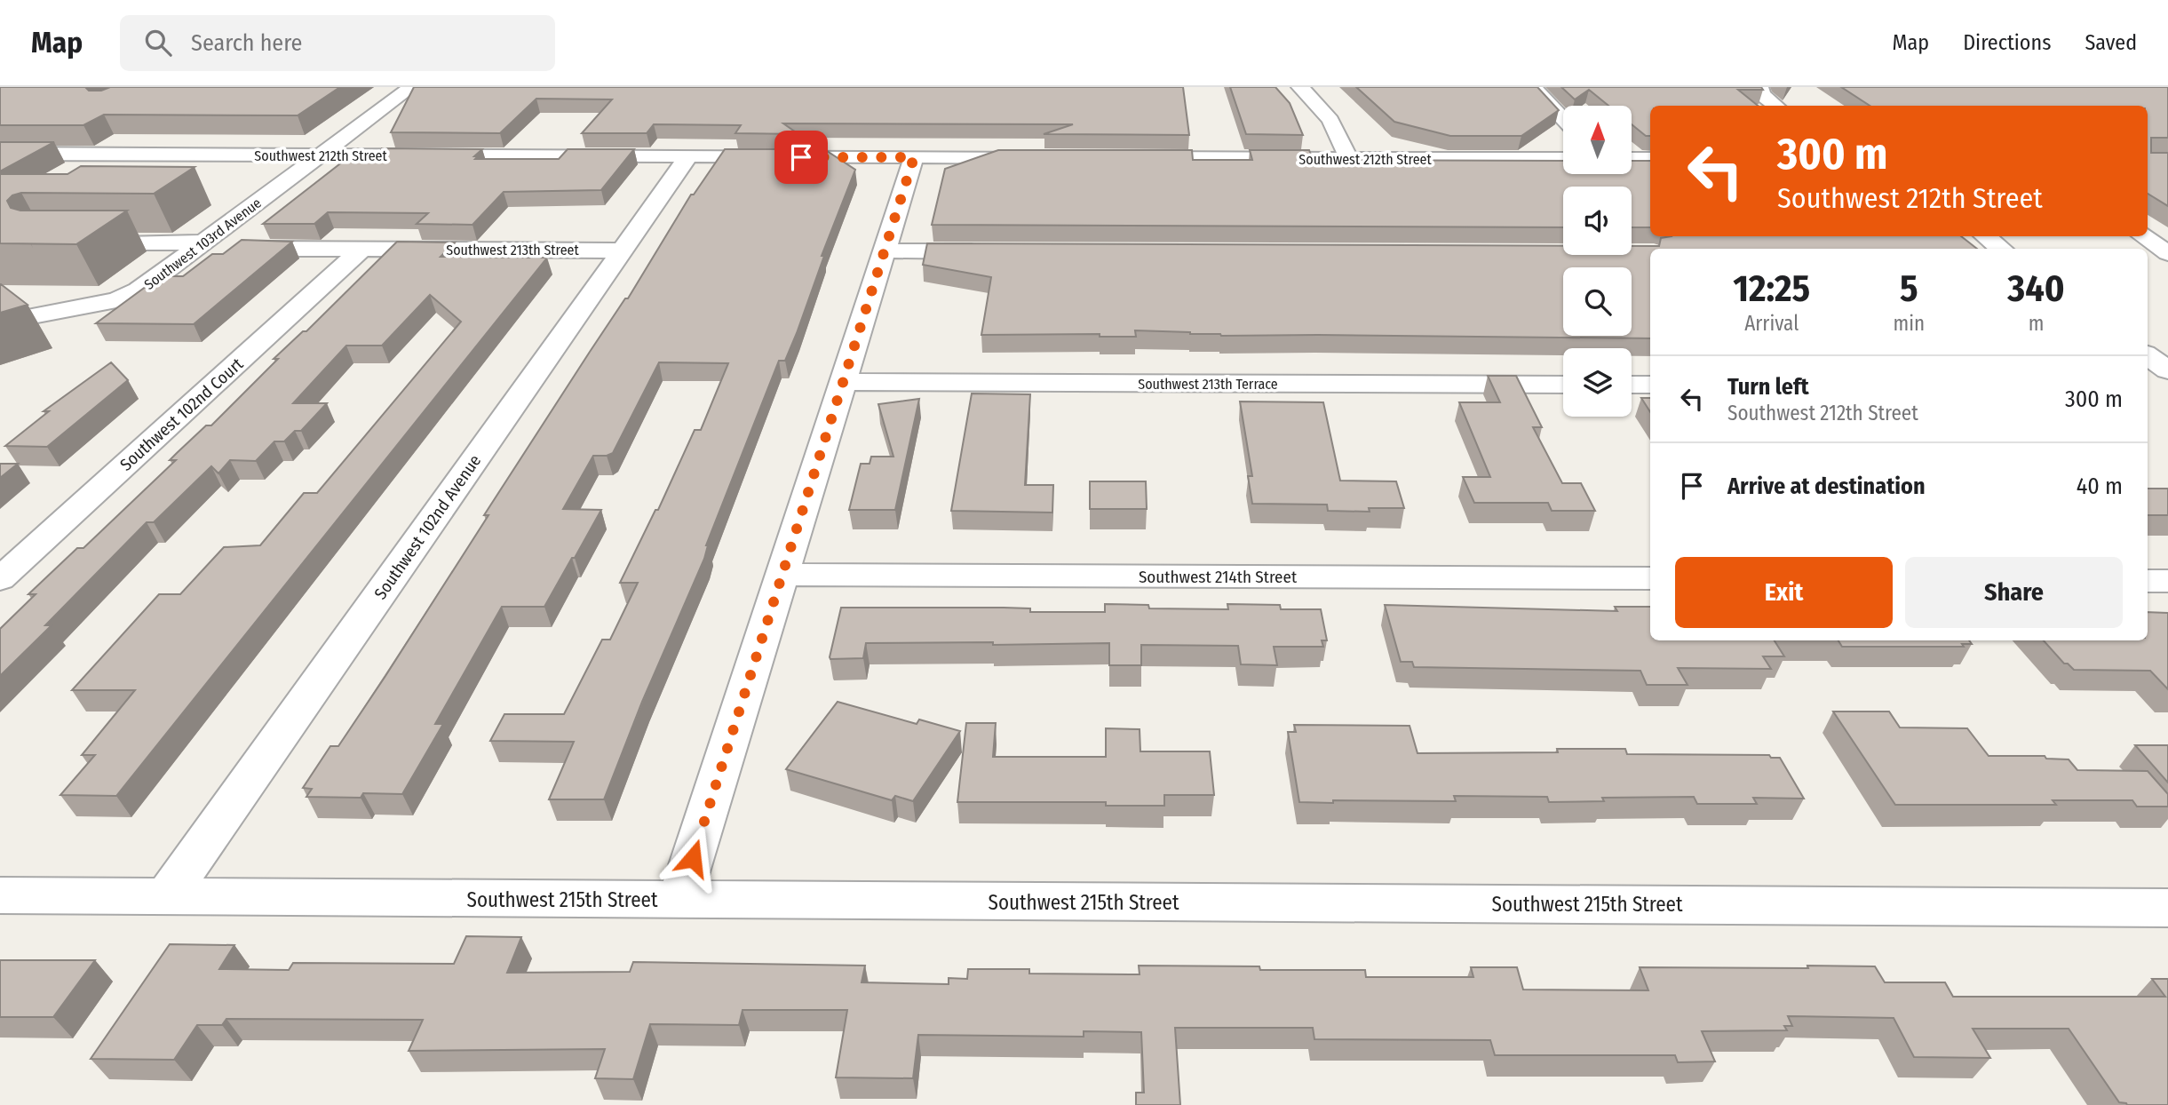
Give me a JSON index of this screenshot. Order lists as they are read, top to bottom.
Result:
{
  "streets": {
    "street": [
      "Southwest 212th Street",
      "Southwest 103rd Avenue",
      "Southwest 213th Street",
      "Southwest 213th Terrace",
      "Southwest 102nd Court",
      "Southwest 102nd Avenue",
      "Southwest 214th Street",
      "Southwest 215th Street"
    ]
  },
  "crossings": [
    ["Southwest 212th Street", "Southwest 103rd Avenue"],
    ["Southwest 212th Street", "Southwest 102nd Avenue"],
    ["Southwest 213th Street", "Southwest 102nd Court"],
    ["Southwest 213th Street", "Southwest 102nd Avenue"],
    ["Southwest 102nd Avenue", "Southwest 215th Street"]
  ],
  "north": "top",
  "page": {
    "header": "Map",
    "search": "Search here",
    "nav": ["Map", "Directions", "Saved"],
    "turn": ["300 m", "Southwest 212th Street"],
    "eta": [
      "12:25",
      "Arrival",
      "5",
      "min",
      "340",
      "m"
    ],
    "list": [
      {
        "name": "Turn left",
        "note": "Southwest 212th Street",
        "value": "300 m"
      },
      {
        "name": "Arrive at destination",
        "value": "40 m"
      }
    ],
    "buttons": ["Exit", "Share"]
  }
}
